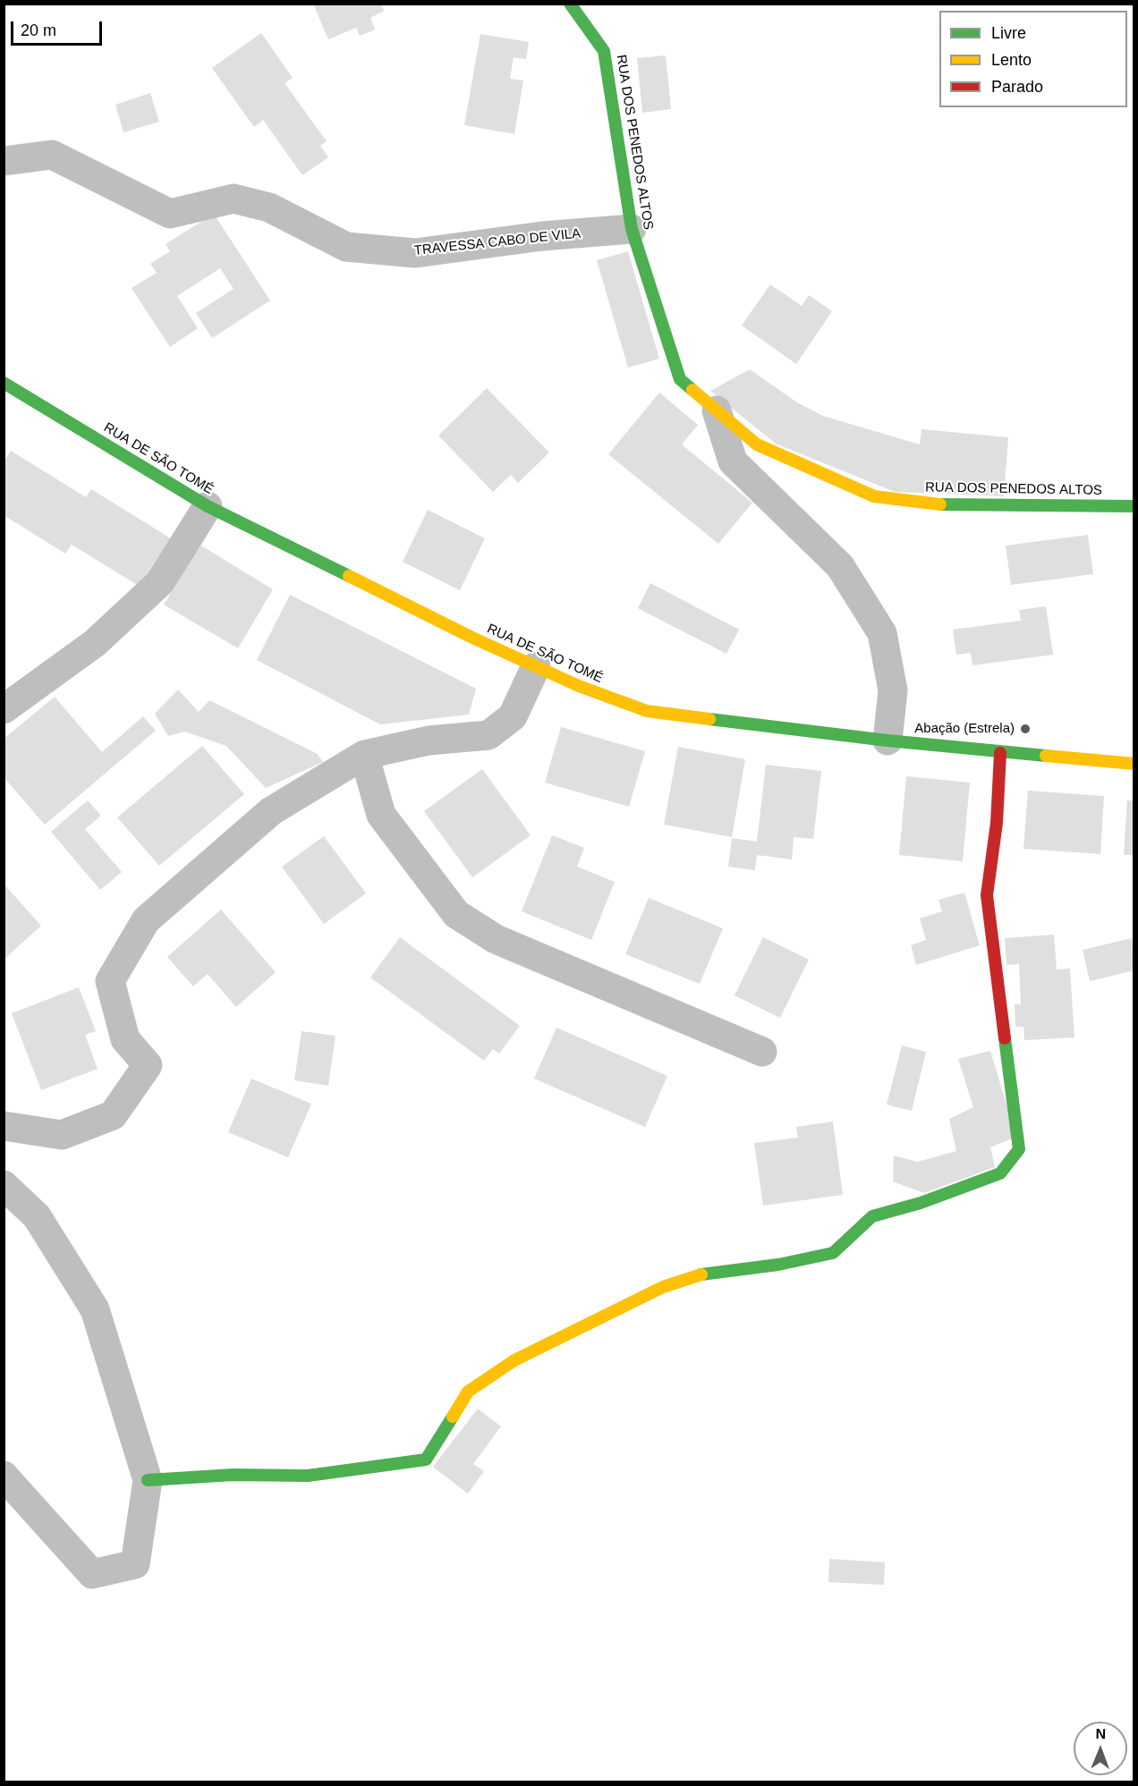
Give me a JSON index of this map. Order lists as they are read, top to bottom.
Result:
{
  "streets": {
    "street": ["RUA DOS PENEDOS ALTOS", "TRAVESSA CABO DE VILA", "RUA DE SÃO TOMÉ"]
  },
  "crossings": [
    ["RUA DOS PENEDOS ALTOS", "TRAVESSA CABO DE VILA"]
  ],
  "places": ["Abação (Estrela)"],
  "legend": ["Livre", "Lento", "Parado"],
  "scale_bar": "20 m",
  "north": "top"
}
